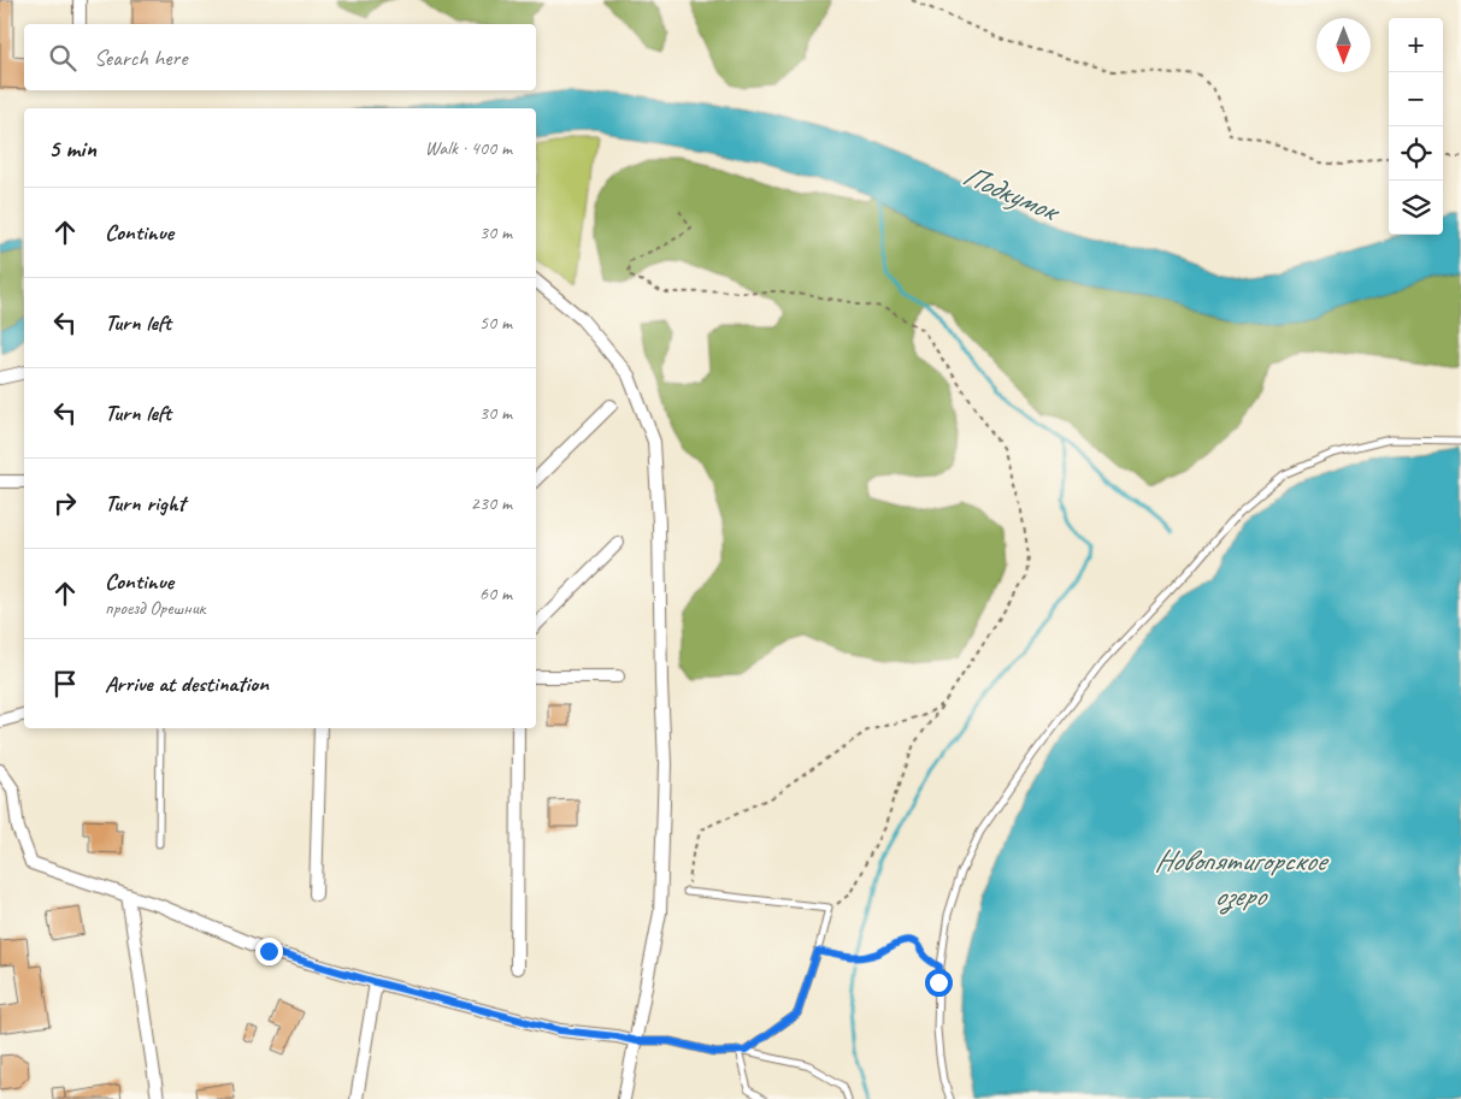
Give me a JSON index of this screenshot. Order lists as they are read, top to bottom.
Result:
{
  "water": ["Подкумок", "Новопятигорское озеро"],
  "north": "bottom",
  "page": {
    "map_buttons": ["+", "−"],
    "search": "Search here",
    "heading": ["5 min", "Walk · 400 m"],
    "list": [
      ["Continue", "30 m"],
      ["Turn left", "50 m"],
      ["Turn left", "30 m"],
      ["Turn right", "230 m"],
      ["Continue", "проезд Орешник", "60 m"],
      "Arrive at destination"
    ]
  }
}
